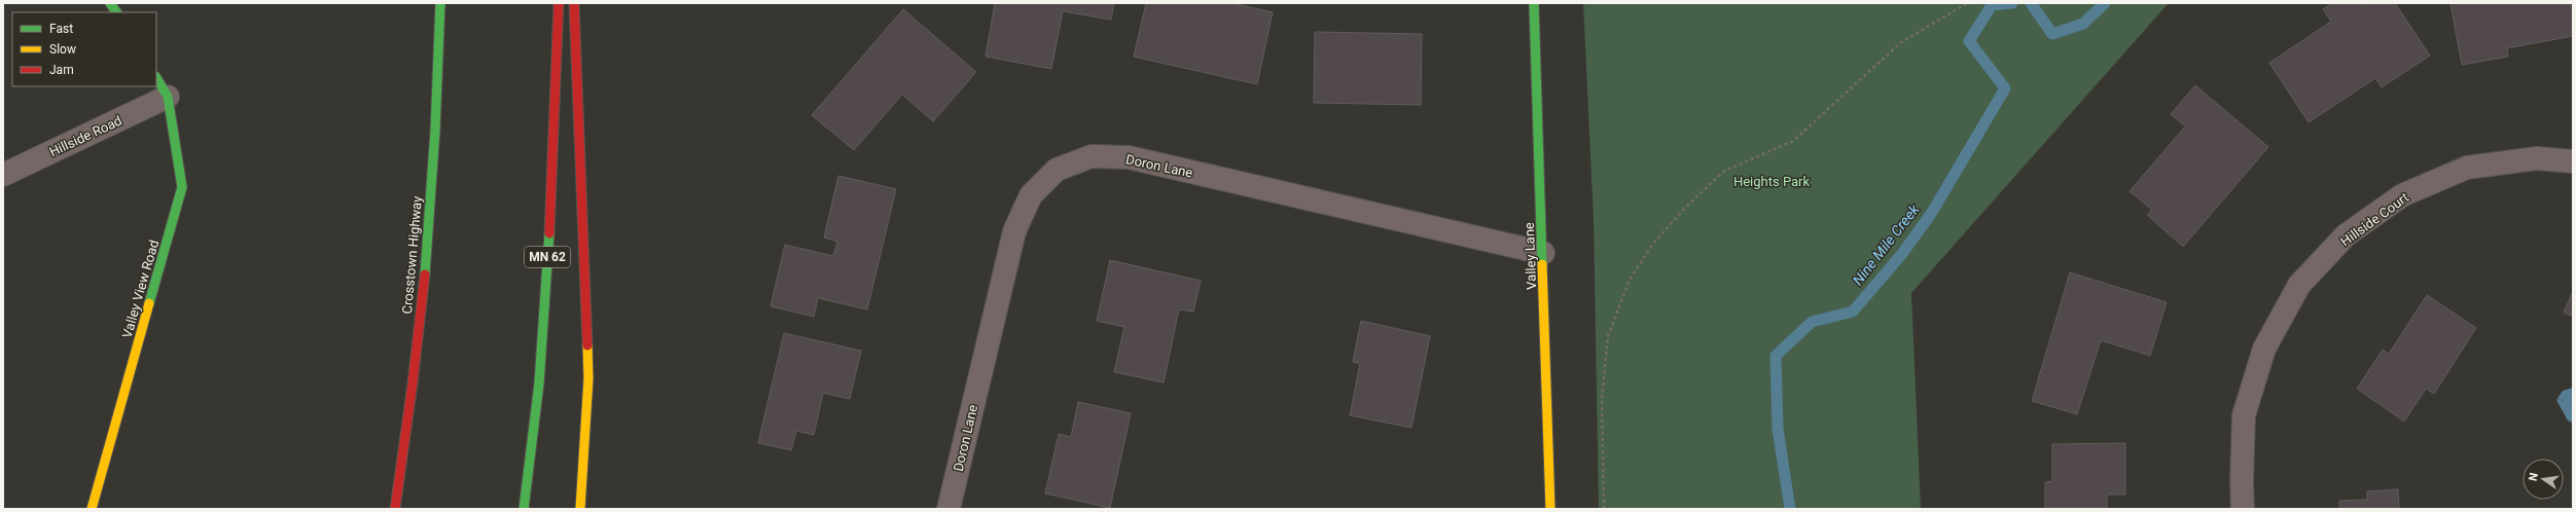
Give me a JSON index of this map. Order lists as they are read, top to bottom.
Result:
{
  "streets": {
    "main road": [
      "Crosstown Highway",
      "Valley Lane",
      "MN 62",
      "Valley View Road"
    ],
    "street": ["Hillside Road", "Doron Lane", "Hillside Court"]
  },
  "crossings": [
    ["Hillside Road", "Valley View Road"],
    ["Doron Lane", "Valley Lane"]
  ],
  "water": ["Nine Mile Creek"],
  "parks": ["Heights Park"],
  "legend": ["Fast", "Slow", "Jam"],
  "north": "left"
}
